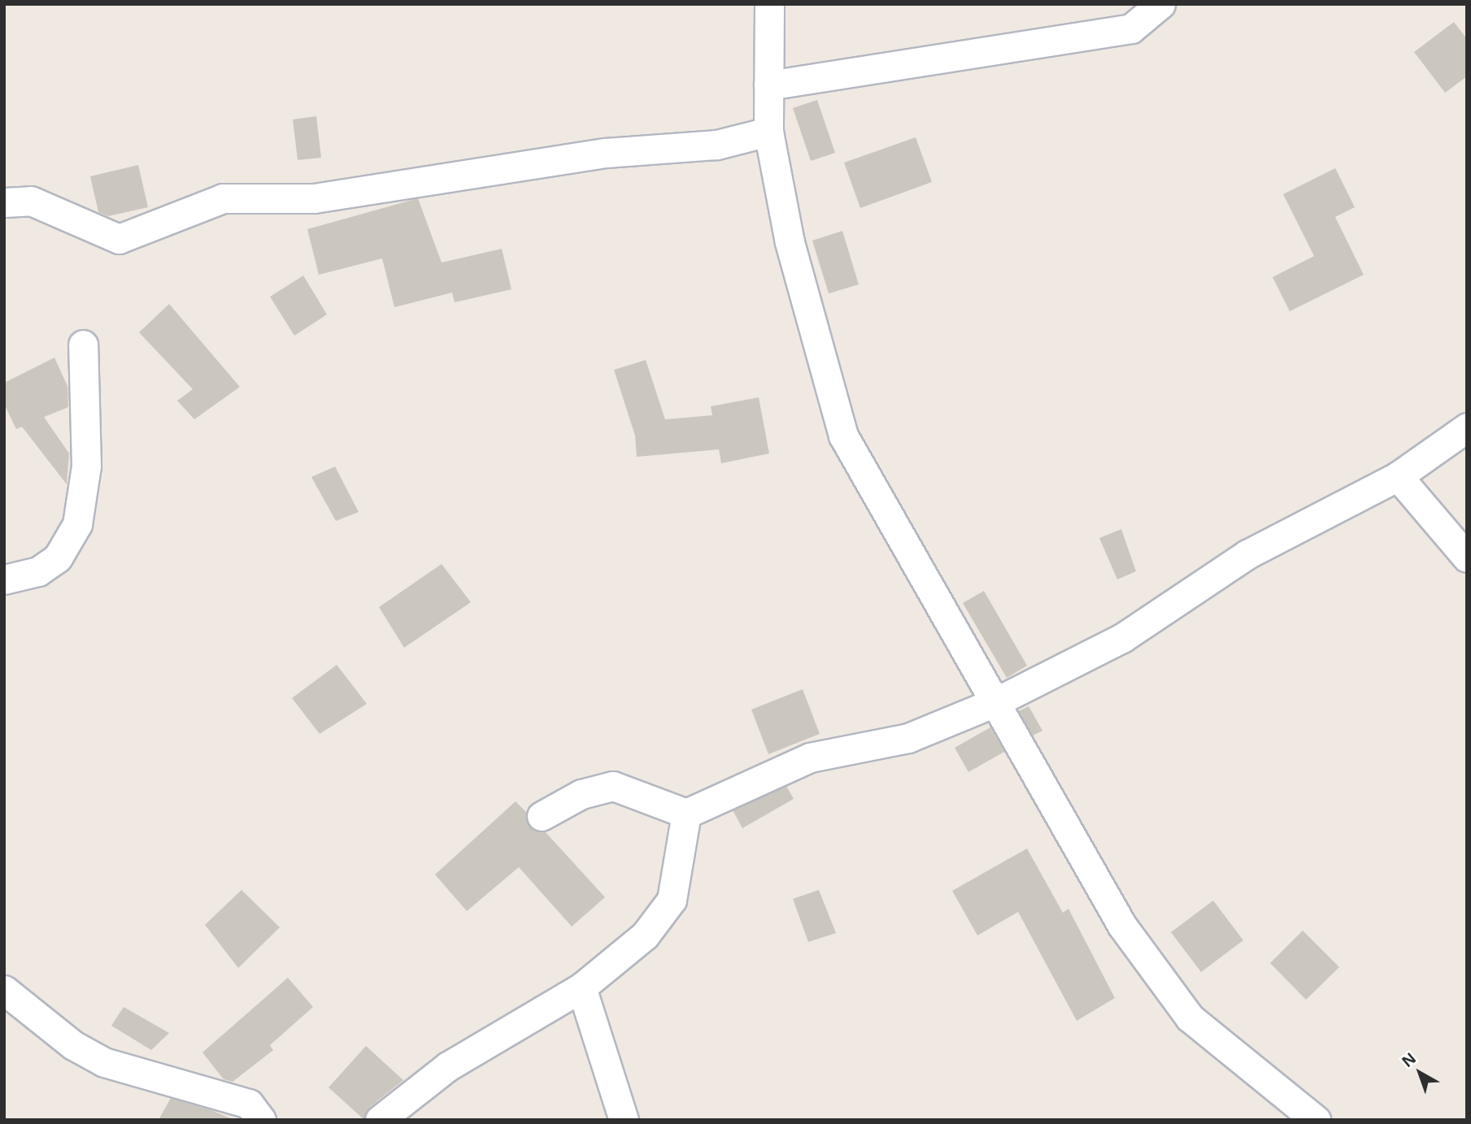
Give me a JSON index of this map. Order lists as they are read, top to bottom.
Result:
{
  "north": "top left"
}
